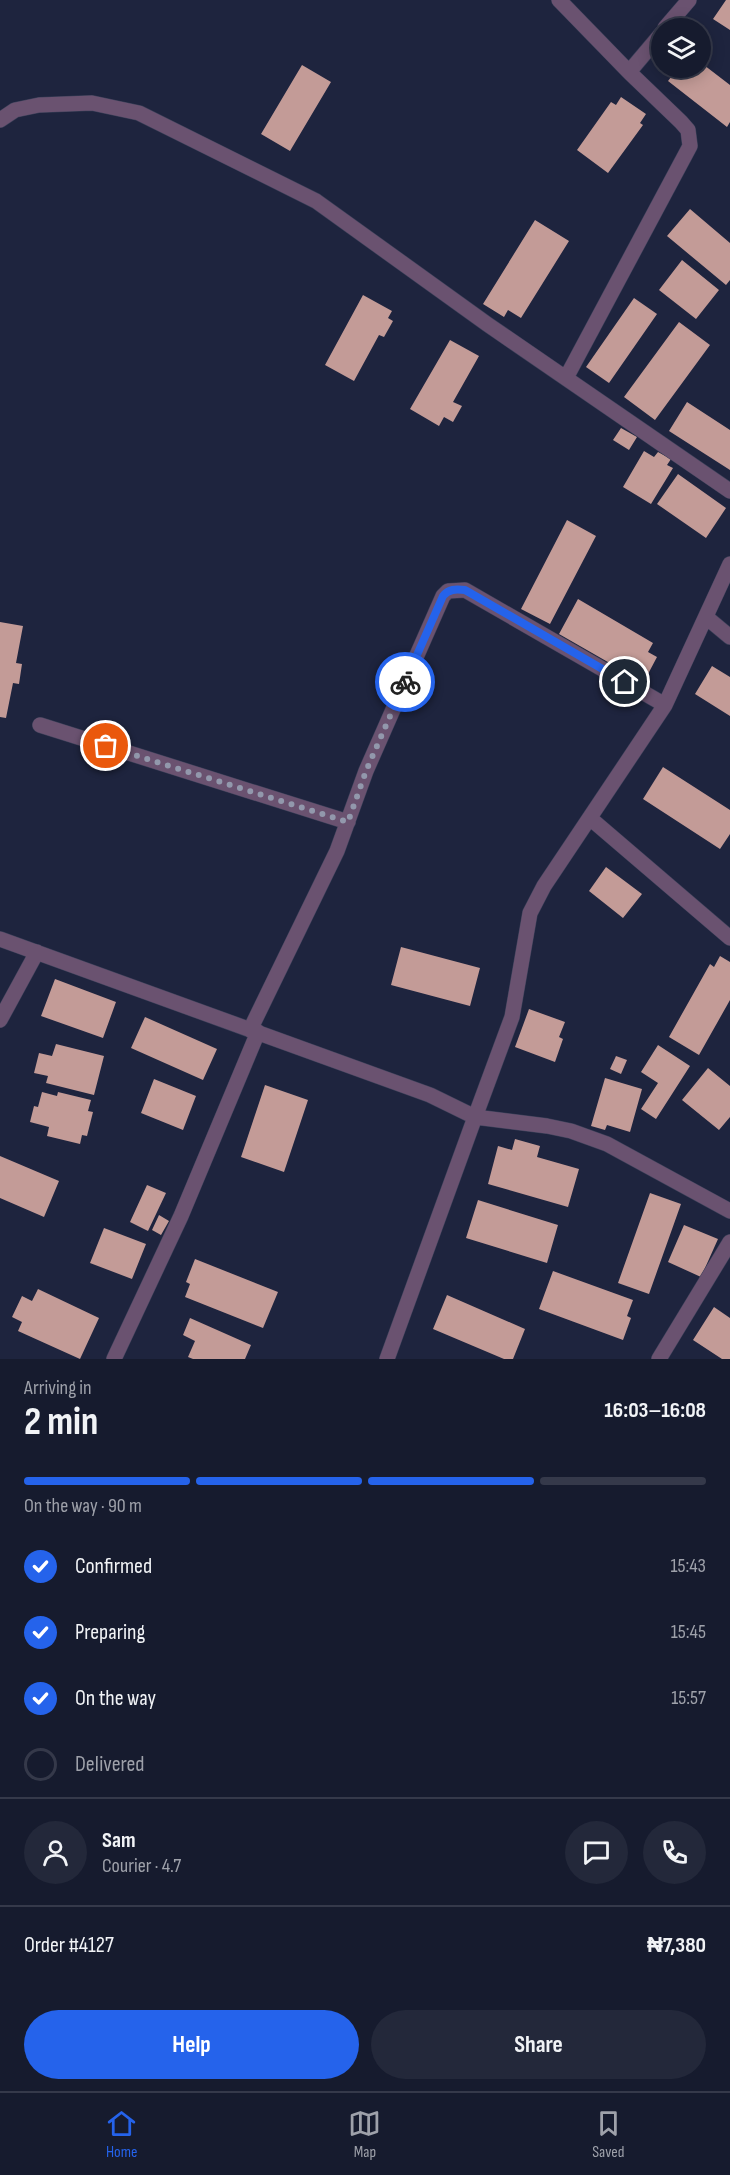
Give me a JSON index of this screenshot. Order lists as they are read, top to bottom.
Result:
{
  "page": {
    "heading": ["2 min", "Arriving in", "16:03–16:08"],
    "panel": [
      "Sam",
      "Courier · 4.7",
      "Order #4127",
      "₦7,380"
    ],
    "bar": "On the way · 90 m",
    "list": [
      ["Confirmed", "15:43"],
      ["Preparing", "15:45"],
      ["On the way", "15:57"],
      "Delivered"
    ],
    "buttons": ["Help", "Share"],
    "tabs": ["Home", "Map", "Saved"]
  }
}
